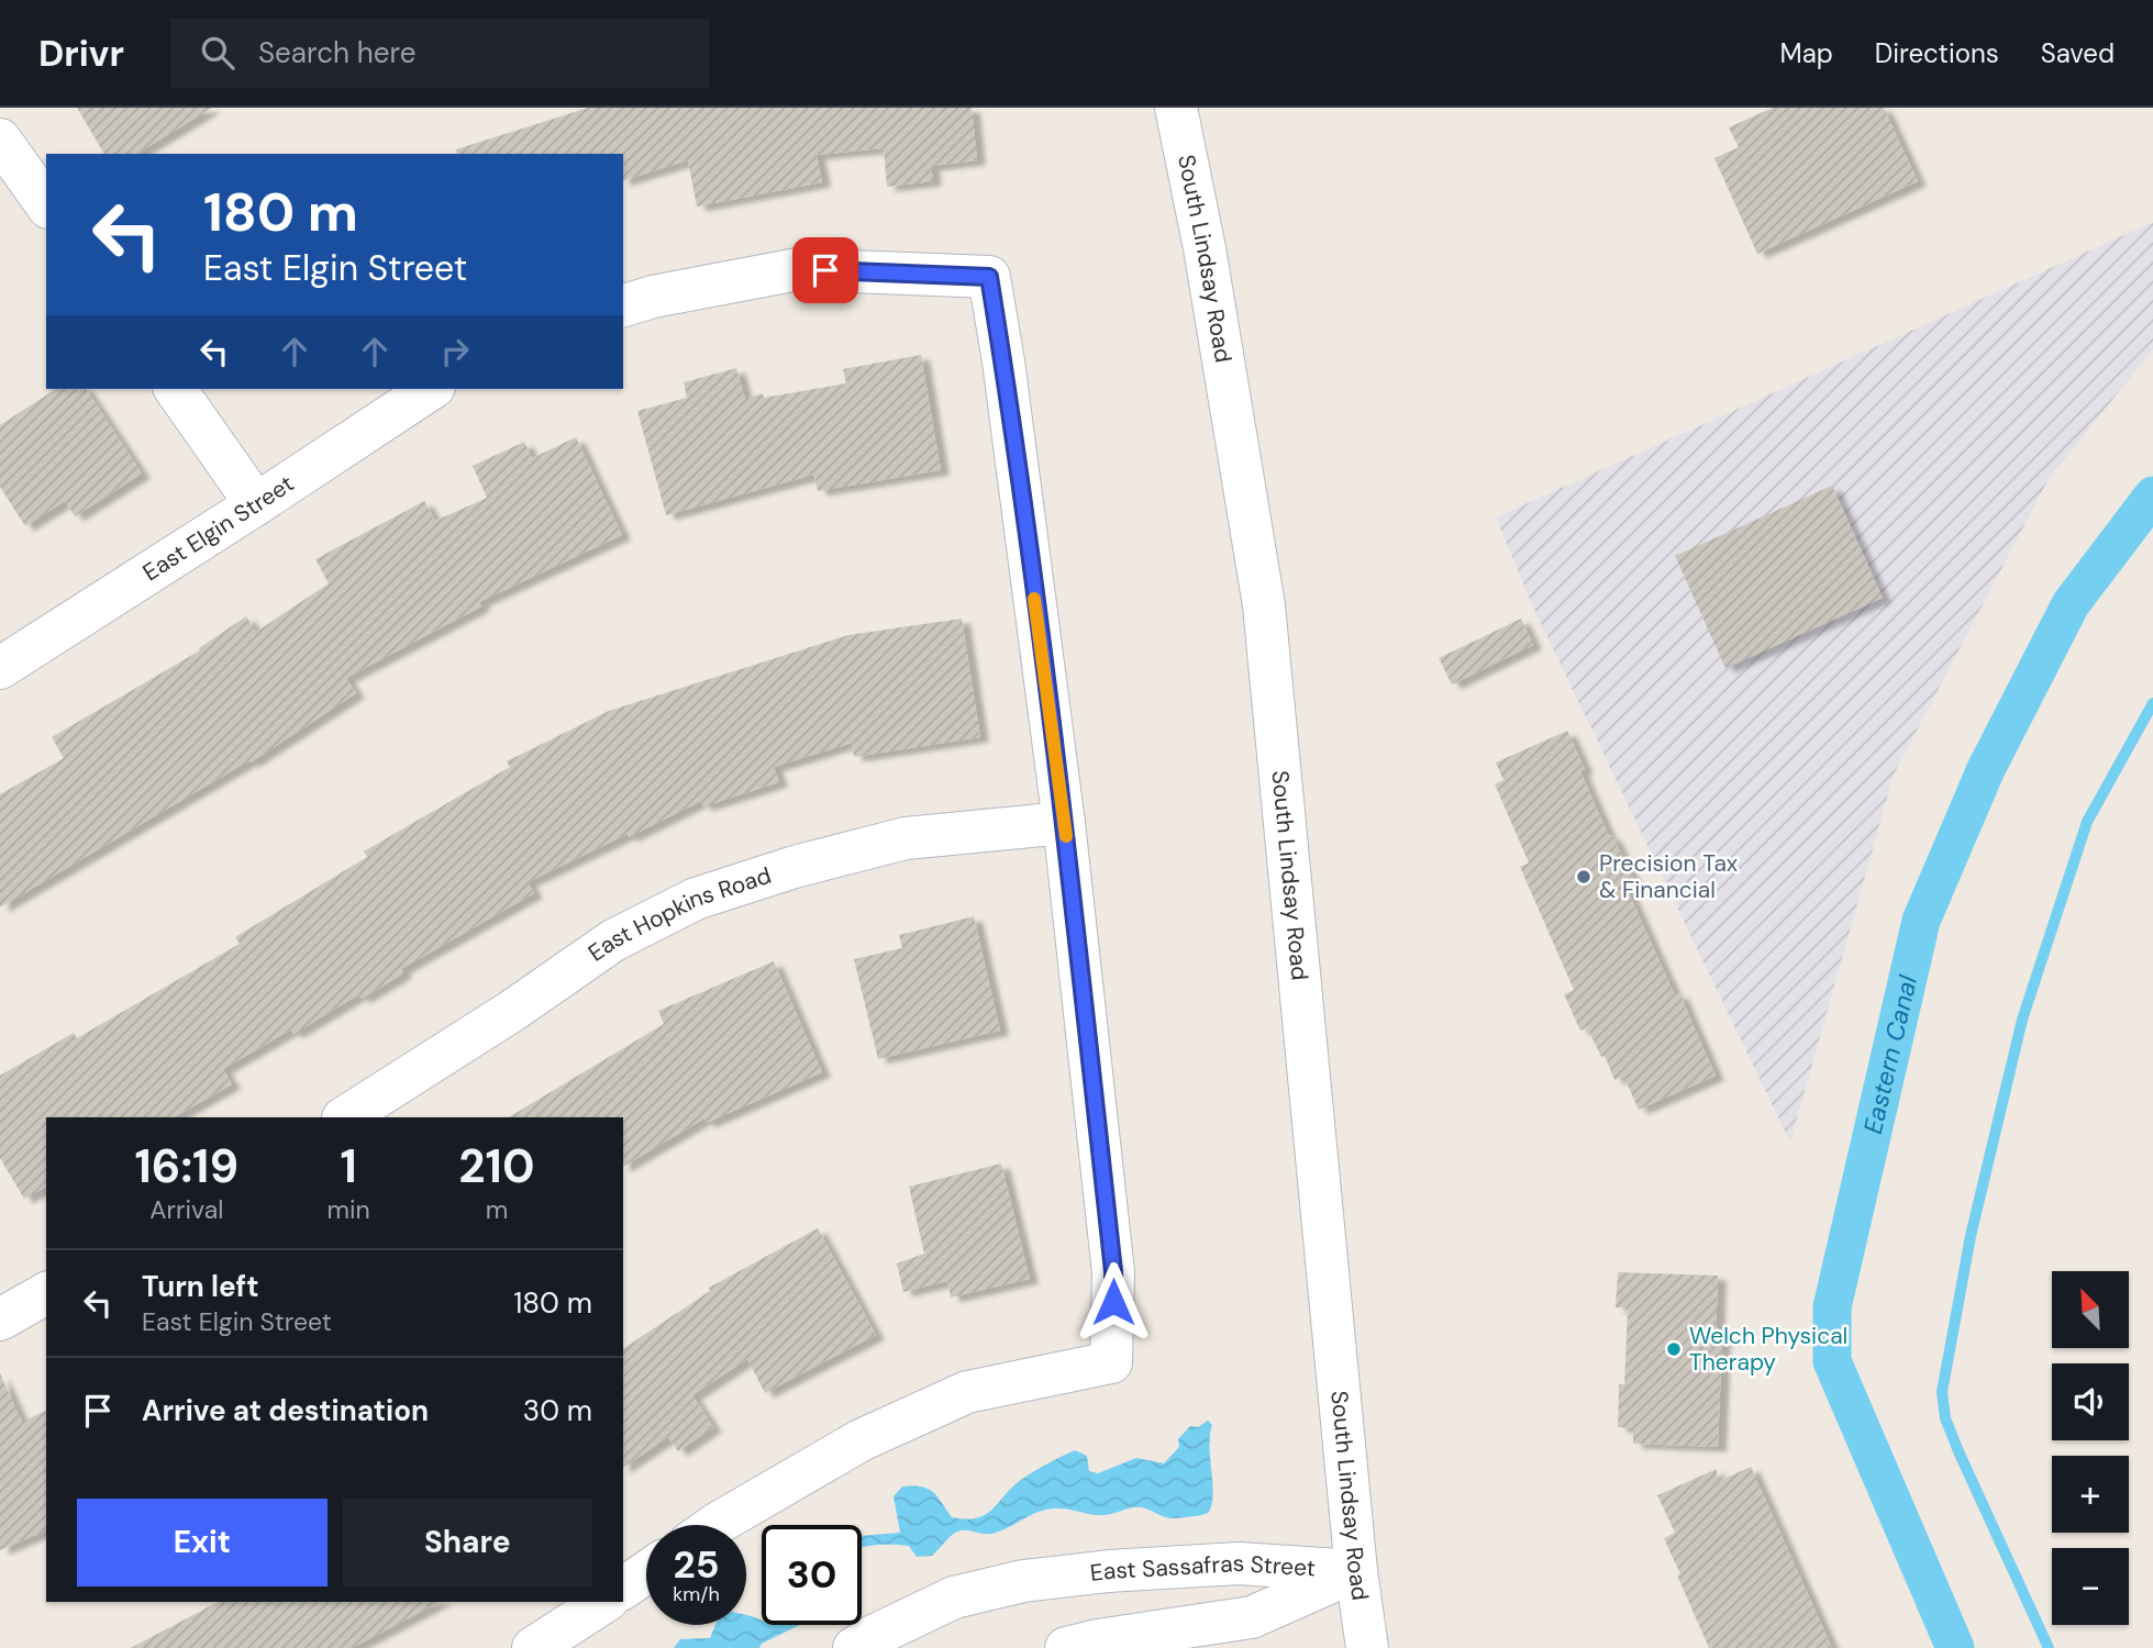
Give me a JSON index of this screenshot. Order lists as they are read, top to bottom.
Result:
{
  "streets": {
    "street": [
      "South Lindsay Road",
      "East Elgin Street",
      "East Hopkins Road",
      "East Sassafras Street"
    ]
  },
  "crossings": [
    ["South Lindsay Road", "East Sassafras Street"]
  ],
  "water": ["Eastern Canal"],
  "places": ["Precision Tax & Financial", "Welch Physical Therapy"],
  "north": "top left",
  "page": {
    "header": "Drivr",
    "search": "Search here",
    "nav": ["Map", "Directions", "Saved"],
    "turn": ["180 m", "East Elgin Street"],
    "eta": [
      "16:19",
      "Arrival",
      "1",
      "min",
      "210",
      "m"
    ],
    "list": [
      {
        "name": "Turn left",
        "note": "East Elgin Street",
        "value": "180 m"
      },
      {
        "name": "Arrive at destination",
        "value": "30 m"
      }
    ],
    "map_buttons": ["+", "−"],
    "buttons": ["Exit", "Share"],
    "speed": "25 km/h",
    "limit": "30"
  }
}
